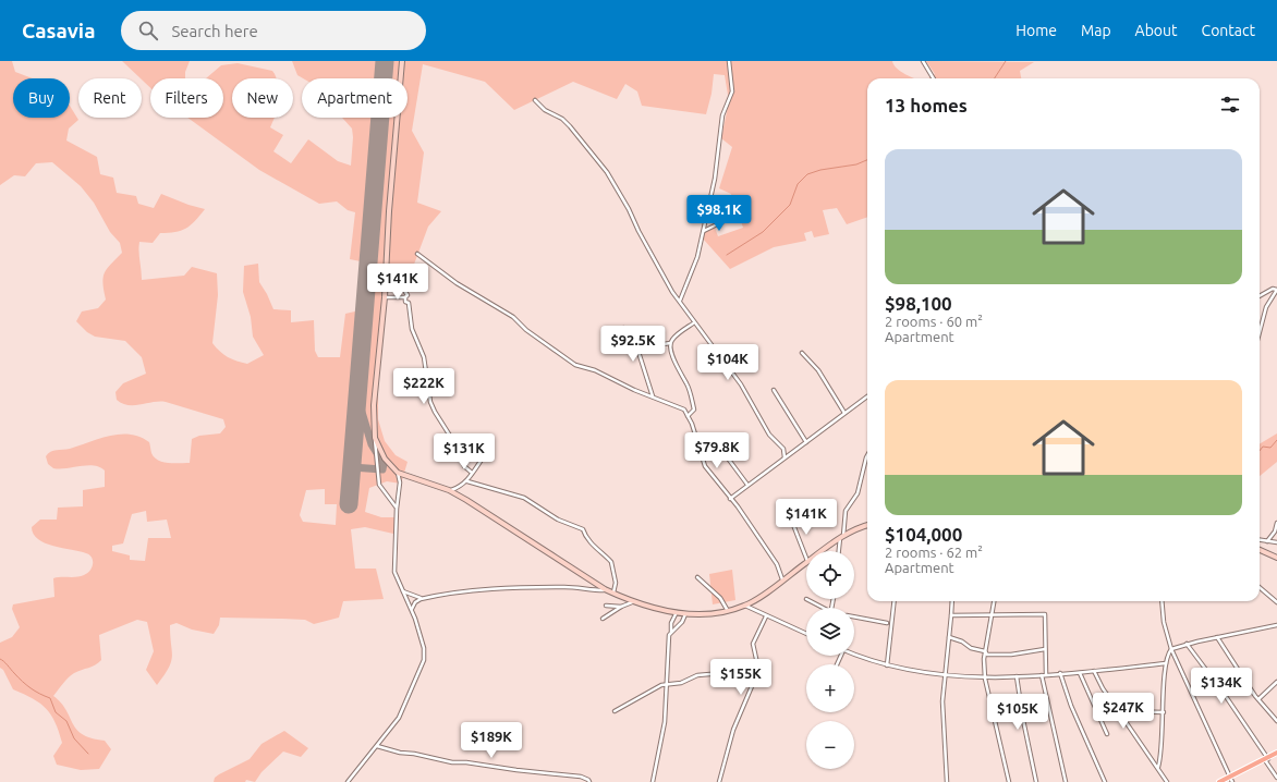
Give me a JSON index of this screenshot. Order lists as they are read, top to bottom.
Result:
{
  "page": {
    "header": "Casavia",
    "search": "Search here",
    "nav": [
      "Home",
      "Map",
      "About",
      "Contact"
    ],
    "chip": [
      "Buy",
      "Rent",
      "Filters",
      "New",
      "Apartment"
    ],
    "heading": "13 homes",
    "list": [
      {
        "name": "$98,100",
        "note": "2 rooms · 60 m² · Apartment"
      },
      {
        "name": "$104,000",
        "note": "2 rooms · 62 m² · Apartment"
      }
    ],
    "price": [
      "$98.1K",
      "$141K",
      "$92.5K",
      "$104K",
      "$222K",
      "$79.8K",
      "$131K",
      "$141K",
      "$155K",
      "$134K",
      "$247K",
      "$105K",
      "$189K"
    ],
    "map_buttons": ["+", "−"]
  }
}
